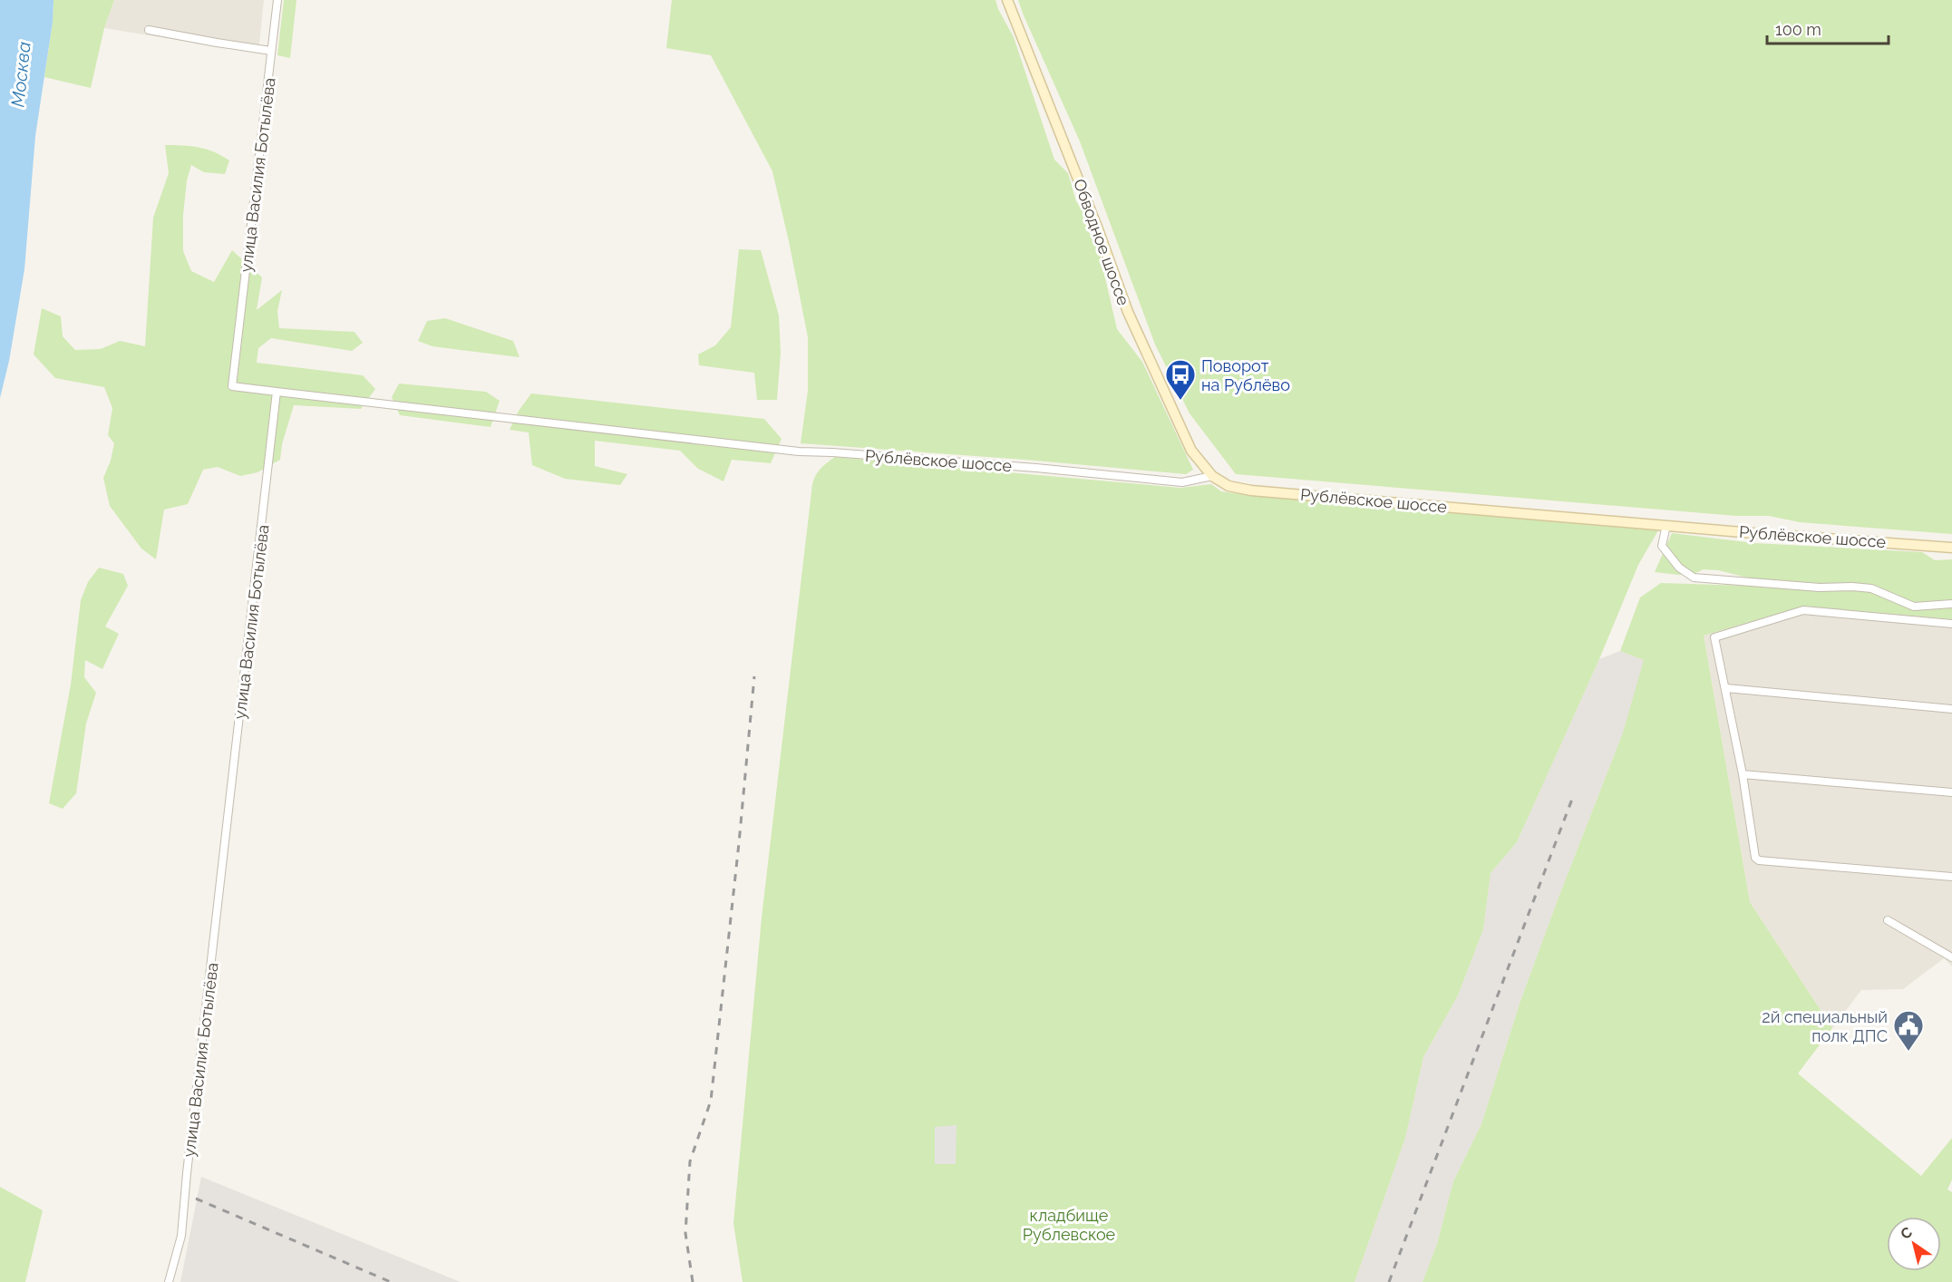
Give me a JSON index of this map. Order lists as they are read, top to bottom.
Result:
{
  "streets": {
    "street": ["улица Василия Ботылёва", "Обводное шоссе", "Рублёвское шоссе"]
  },
  "crossings": [
    ["улица Василия Ботылёва", "Рублёвское шоссе"],
    ["Обводное шоссе", "Рублёвское шоссе"]
  ],
  "water": ["Москва"],
  "parks": ["кладбище Рублевское"],
  "places": {
    "bus stop": ["Поворот на Рублёво"],
    "public building": ["2й специальный полк ДПС"]
  },
  "scale_bar": "100 m",
  "north": "top left"
}
